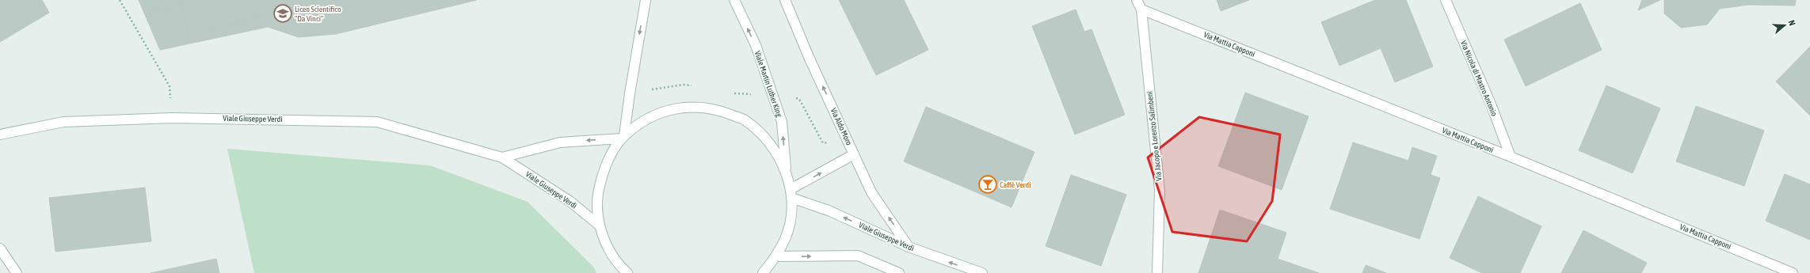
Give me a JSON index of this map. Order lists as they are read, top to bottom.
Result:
{
  "streets": {
    "street": [
      "Via Mattia Capponi",
      "Via Nicola di Mastro Antonio",
      "Viale Martin Luther King",
      "Viale Giuseppe Verdi",
      "Via Aldo Moro",
      "Via Jacopo e Lorenzo Salimbeni"
    ]
  },
  "crossings": [
    ["Via Mattia Capponi", "Via Nicola di Mastro Antonio"],
    ["Via Mattia Capponi", "Via Jacopo e Lorenzo Salimbeni"],
    ["Viale Giuseppe Verdi", "Via Aldo Moro"]
  ],
  "one_way": ["Viale Martin Luther King", "Via Aldo Moro"],
  "places": {
    "school or university": ["Liceo Scientifico \"Da Vinci\""],
    "bar": ["Caffè Verdi"]
  },
  "north": "right"
}
